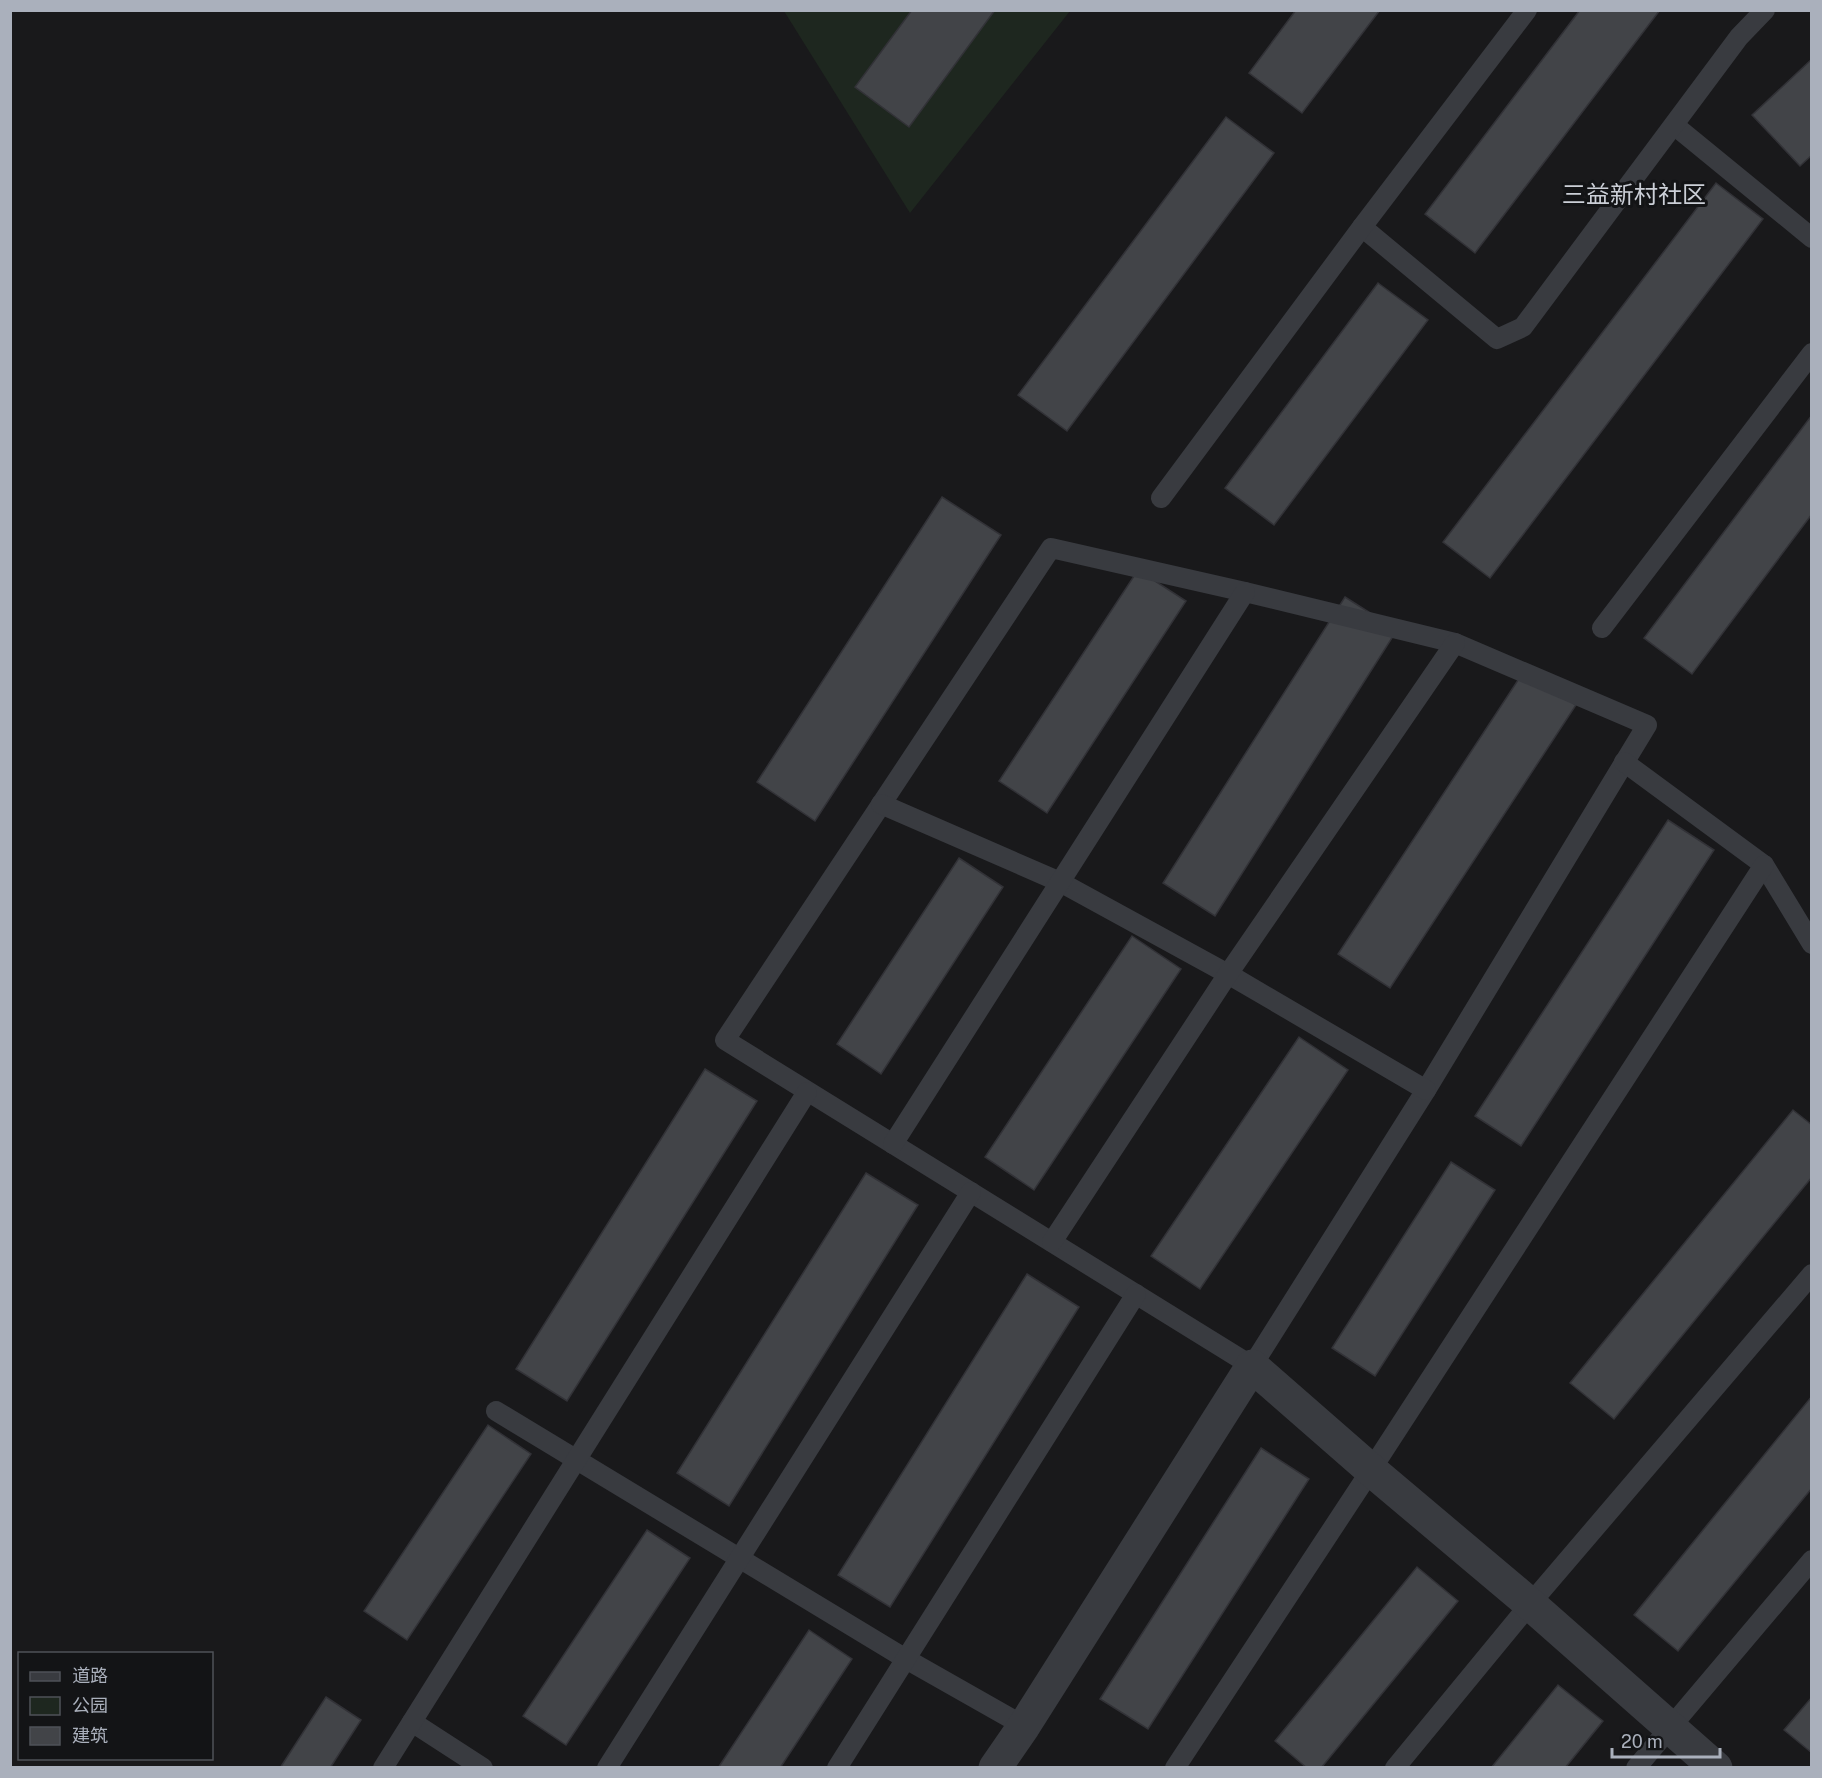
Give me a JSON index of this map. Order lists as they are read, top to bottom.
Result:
{
  "districts": ["三益新村社区"],
  "legend": ["道路", "公园", "建筑"],
  "scale_bar": "20 m"
}
